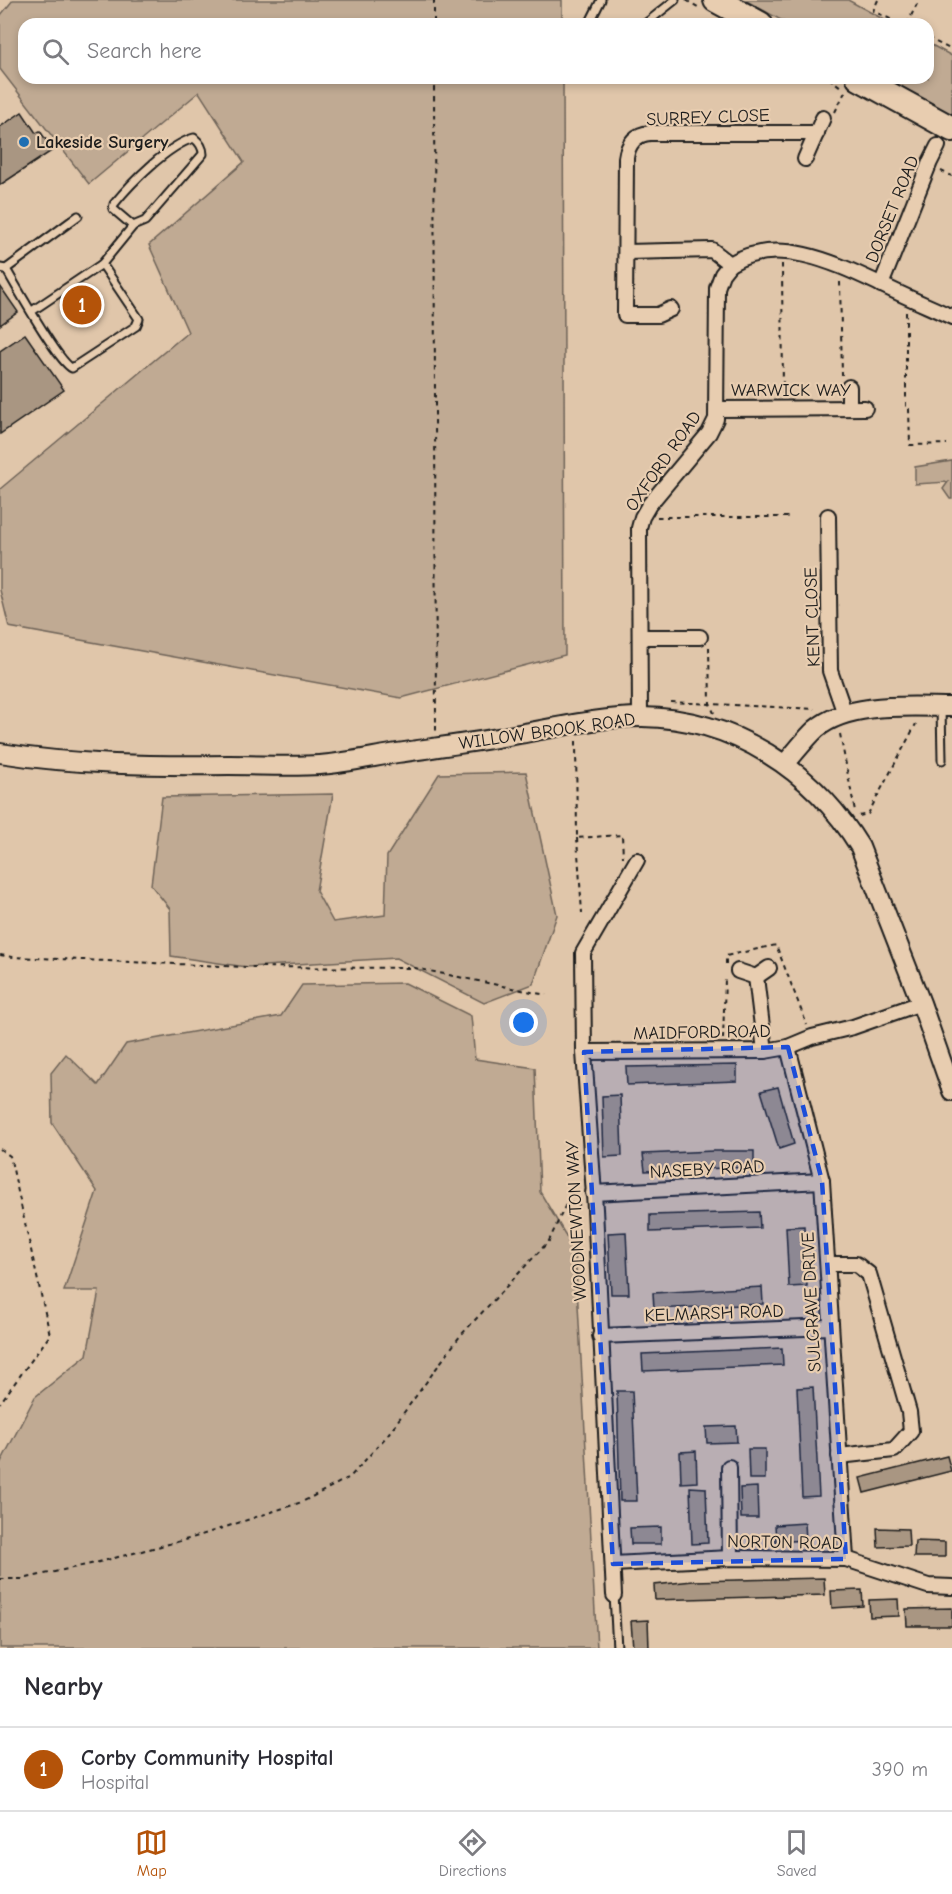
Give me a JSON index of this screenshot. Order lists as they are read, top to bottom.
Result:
{
  "streets": {
    "street": [
      "SURREY CLOSE",
      "DORSET ROAD",
      "WARWICK WAY",
      "OXFORD ROAD",
      "KENT CLOSE",
      "WILLOW BROOK ROAD",
      "MAIDFORD ROAD",
      "NASEBY ROAD",
      "WOODNEWTON WAY",
      "SULGRAVE DRIVE",
      "KELMARSH ROAD",
      "NORTON ROAD"
    ]
  },
  "crossings": [
    ["WARWICK WAY", "OXFORD ROAD"],
    ["OXFORD ROAD", "WILLOW BROOK ROAD"],
    ["WILLOW BROOK ROAD", "MAIDFORD ROAD"],
    ["MAIDFORD ROAD", "WOODNEWTON WAY"],
    ["MAIDFORD ROAD", "SULGRAVE DRIVE"],
    ["NASEBY ROAD", "WOODNEWTON WAY"],
    ["NASEBY ROAD", "SULGRAVE DRIVE"],
    ["WOODNEWTON WAY", "KELMARSH ROAD"],
    ["WOODNEWTON WAY", "NORTON ROAD"],
    ["SULGRAVE DRIVE", "KELMARSH ROAD"],
    ["SULGRAVE DRIVE", "NORTON ROAD"]
  ],
  "places": ["Lakeside Surgery"],
  "page": {
    "search": "Search here",
    "pins": "1",
    "heading": "Nearby",
    "list": [
      {
        "mark": "1",
        "name": "Corby Community Hospital",
        "note": "Hospital",
        "value": "390 m"
      }
    ],
    "nav": ["Map", "Directions", "Saved"]
  }
}
